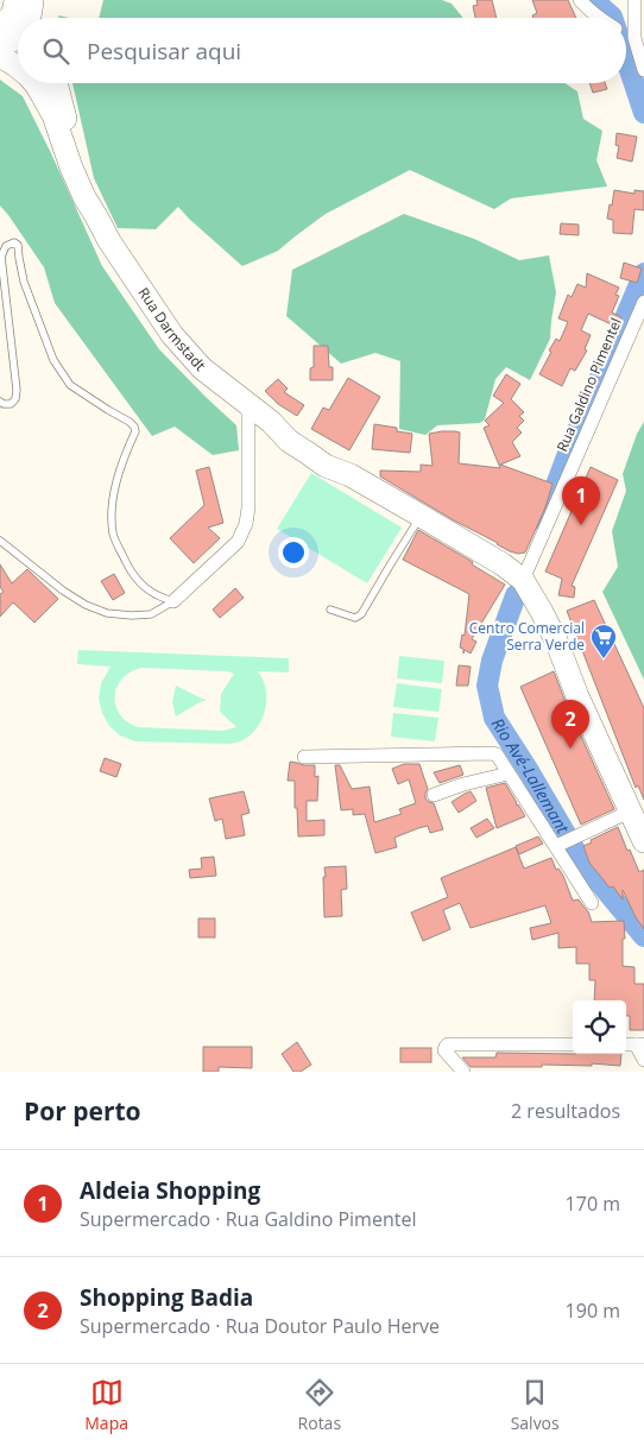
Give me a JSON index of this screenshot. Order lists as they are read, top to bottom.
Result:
{
  "streets": {
    "main road": ["Rua Darmstadt"],
    "street": ["Rua Galdino Pimentel"]
  },
  "crossings": [
    ["Rua Darmstadt", "Rua Galdino Pimentel"]
  ],
  "water": ["Rio Avé‐Lallemant"],
  "places": {
    "supermarket": ["Centro Comercial Serra Verde"]
  },
  "page": {
    "search": "Pesquisar aqui",
    "pins": ["1", "2"],
    "heading": ["Por perto", "2 resultados"],
    "list": [
      {
        "mark": "1",
        "name": "Aldeia Shopping",
        "note": "Supermercado · Rua Galdino Pimentel",
        "value": "170 m"
      },
      {
        "mark": "2",
        "name": "Shopping Badia",
        "note": "Supermercado · Rua Doutor Paulo Herve",
        "value": "190 m"
      }
    ],
    "nav": ["Mapa", "Rotas", "Salvos"]
  }
}
